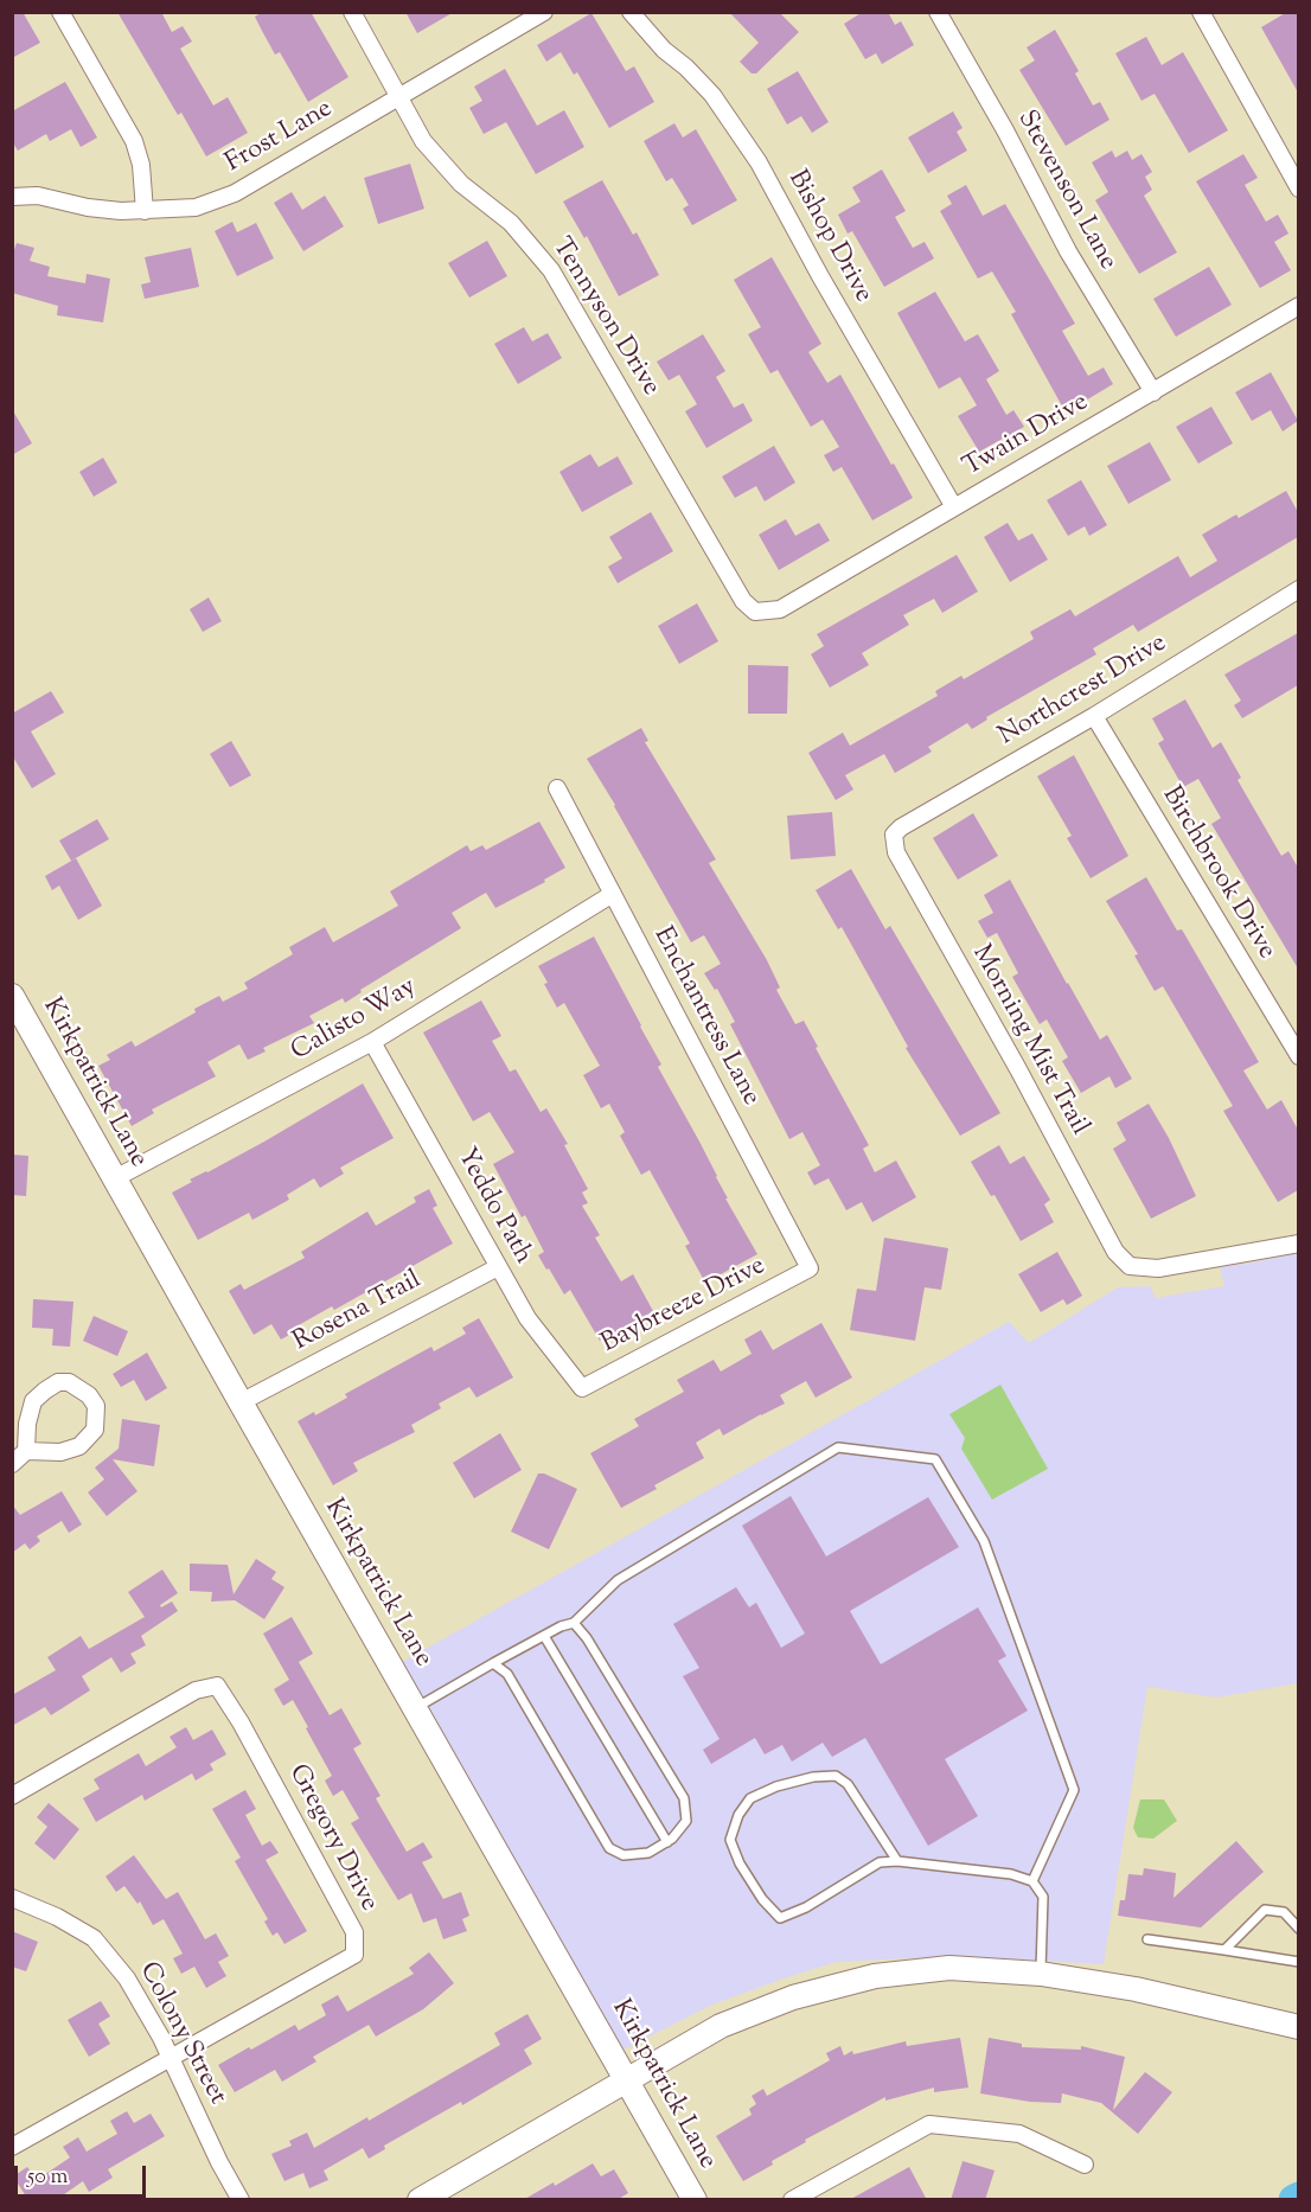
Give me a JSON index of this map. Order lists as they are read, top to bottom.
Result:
{
  "streets": {
    "street": [
      "Frost Lane",
      "Stevenson Lane",
      "Bishop Drive",
      "Tennyson Drive",
      "Twain Drive",
      "Northcrest Drive",
      "Birchbrook Drive",
      "Enchantress Lane",
      "Calisto Way",
      "Morning Mist Trail",
      "Kirkpatrick Lane",
      "Yeddo Path",
      "Baybreeze Drive",
      "Rosena Trail",
      "Gregory Drive",
      "Colony Street"
    ]
  },
  "crossings": [
    ["Frost Lane", "Tennyson Drive"],
    ["Stevenson Lane", "Twain Drive"],
    ["Bishop Drive", "Twain Drive"],
    ["Tennyson Drive", "Twain Drive"],
    ["Northcrest Drive", "Birchbrook Drive"],
    ["Northcrest Drive", "Morning Mist Trail"],
    ["Enchantress Lane", "Calisto Way"],
    ["Enchantress Lane", "Baybreeze Drive"],
    ["Calisto Way", "Kirkpatrick Lane"],
    ["Calisto Way", "Yeddo Path"],
    ["Kirkpatrick Lane", "Rosena Trail"],
    ["Yeddo Path", "Baybreeze Drive"],
    ["Yeddo Path", "Rosena Trail"],
    ["Gregory Drive", "Colony Street"]
  ],
  "scale_bar": "50 m"
}
